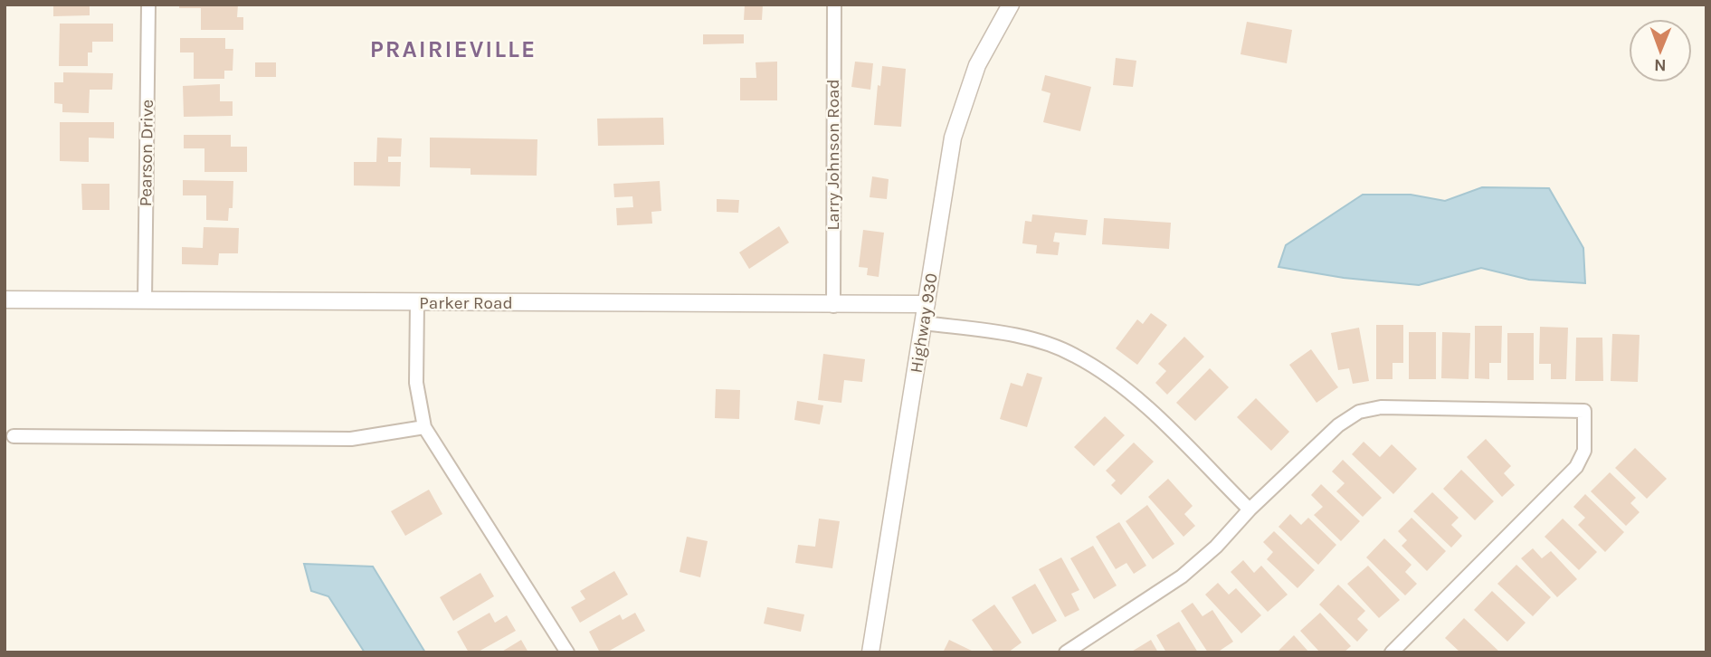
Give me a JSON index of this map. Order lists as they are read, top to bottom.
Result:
{
  "streets": {
    "street": [
      "Pearson Drive",
      "Larry Johnson Road",
      "Parker Road",
      "Highway 930"
    ]
  },
  "crossings": [
    ["Pearson Drive", "Parker Road"],
    ["Larry Johnson Road", "Parker Road"],
    ["Parker Road", "Highway 930"]
  ],
  "districts": ["PRAIRIEVILLE"],
  "north": "bottom"
}
